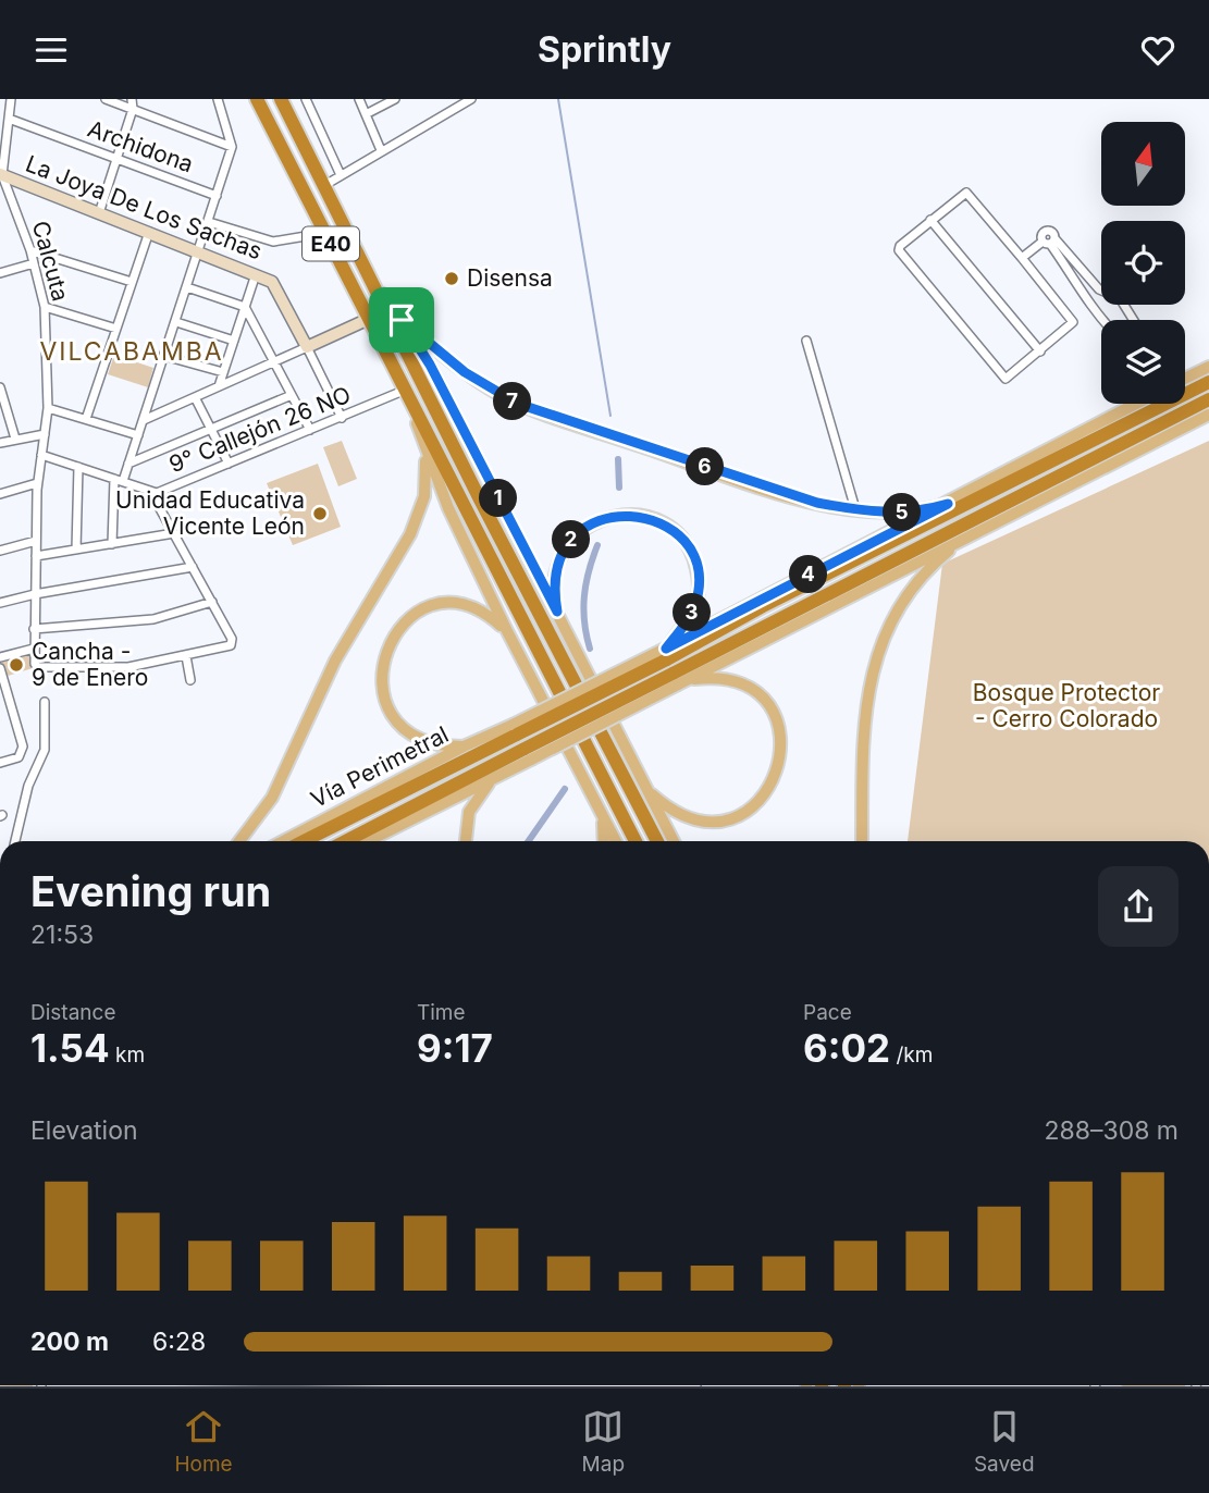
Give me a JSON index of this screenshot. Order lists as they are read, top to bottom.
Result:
{
  "streets": {
    "highway": ["E40", "Vía Perimetral"],
    "street": [
      "Archidona",
      "La Joya De Los Sachas",
      "Calcuta",
      "9° Callejón 26 NO"
    ]
  },
  "crossings": [
    ["Archidona", "Calcuta"],
    ["La Joya De Los Sachas", "Calcuta"],
    ["E40", "9° Callejón 26 NO"],
    ["Calcuta", "9° Callejón 26 NO"]
  ],
  "districts": ["VILCABAMBA"],
  "parks": ["Bosque Protector - Cerro Colorado"],
  "places": ["Disensa", "Unidad Educativa Vicente León", "Cancha - 9 de Enero"],
  "north": "top",
  "page": {
    "header": "Sprintly",
    "pins": [
      "7",
      "6",
      "1",
      "5",
      "2",
      "4",
      "3"
    ],
    "heading": ["Evening run", "21:53"],
    "stats": [
      ["Distance", "1.54 km"],
      ["Time", "9:17"],
      ["Pace", "6:02 /km"]
    ],
    "chart": ["Elevation", "288–308 m"],
    "list": [
      {
        "name": "200 m",
        "note": "6:28"
      }
    ],
    "tabs": ["Home", "Map", "Saved"]
  }
}
